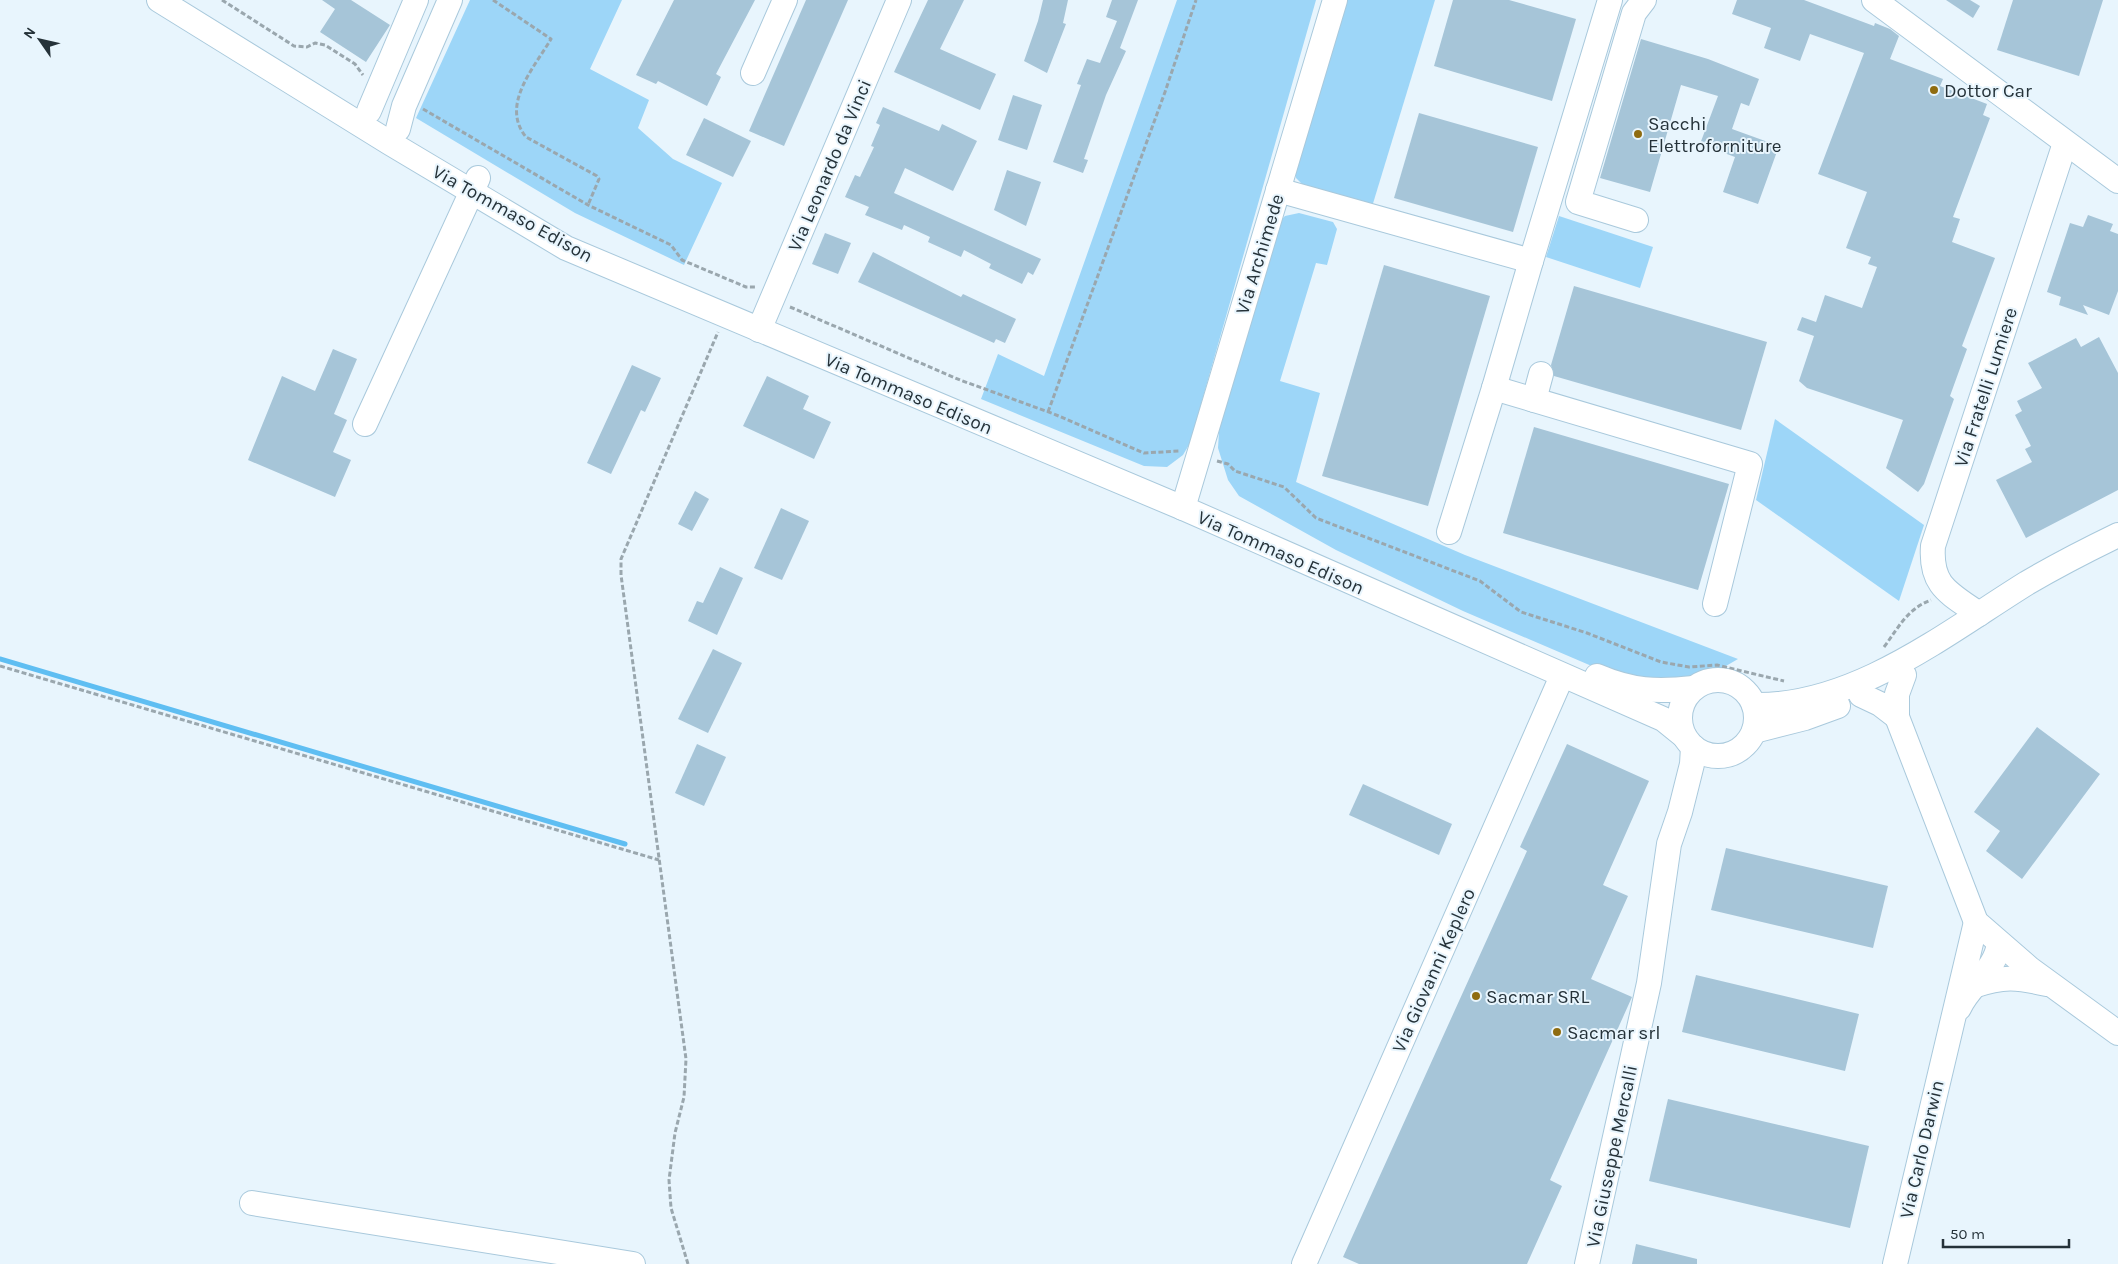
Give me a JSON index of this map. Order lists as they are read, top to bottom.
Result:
{
  "streets": {
    "street": [
      "Via Leonardo da Vinci",
      "Via Tommaso Edison",
      "Via Archimede",
      "Via Fratelli Lumiere",
      "Via Giovanni Keplero",
      "Via Carlo Darwin",
      "Via Giuseppe Mercalli"
    ]
  },
  "crossings": [
    ["Via Leonardo da Vinci", "Via Tommaso Edison"],
    ["Via Tommaso Edison", "Via Archimede"],
    ["Via Tommaso Edison", "Via Giovanni Keplero"],
    ["Via Tommaso Edison", "Via Giuseppe Mercalli"]
  ],
  "places": [
    "Dottor Car",
    "Sacchi Elettroforniture",
    "Sacmar SRL",
    "Sacmar srl"
  ],
  "scale_bar": "50 m",
  "north": "top left"
}
